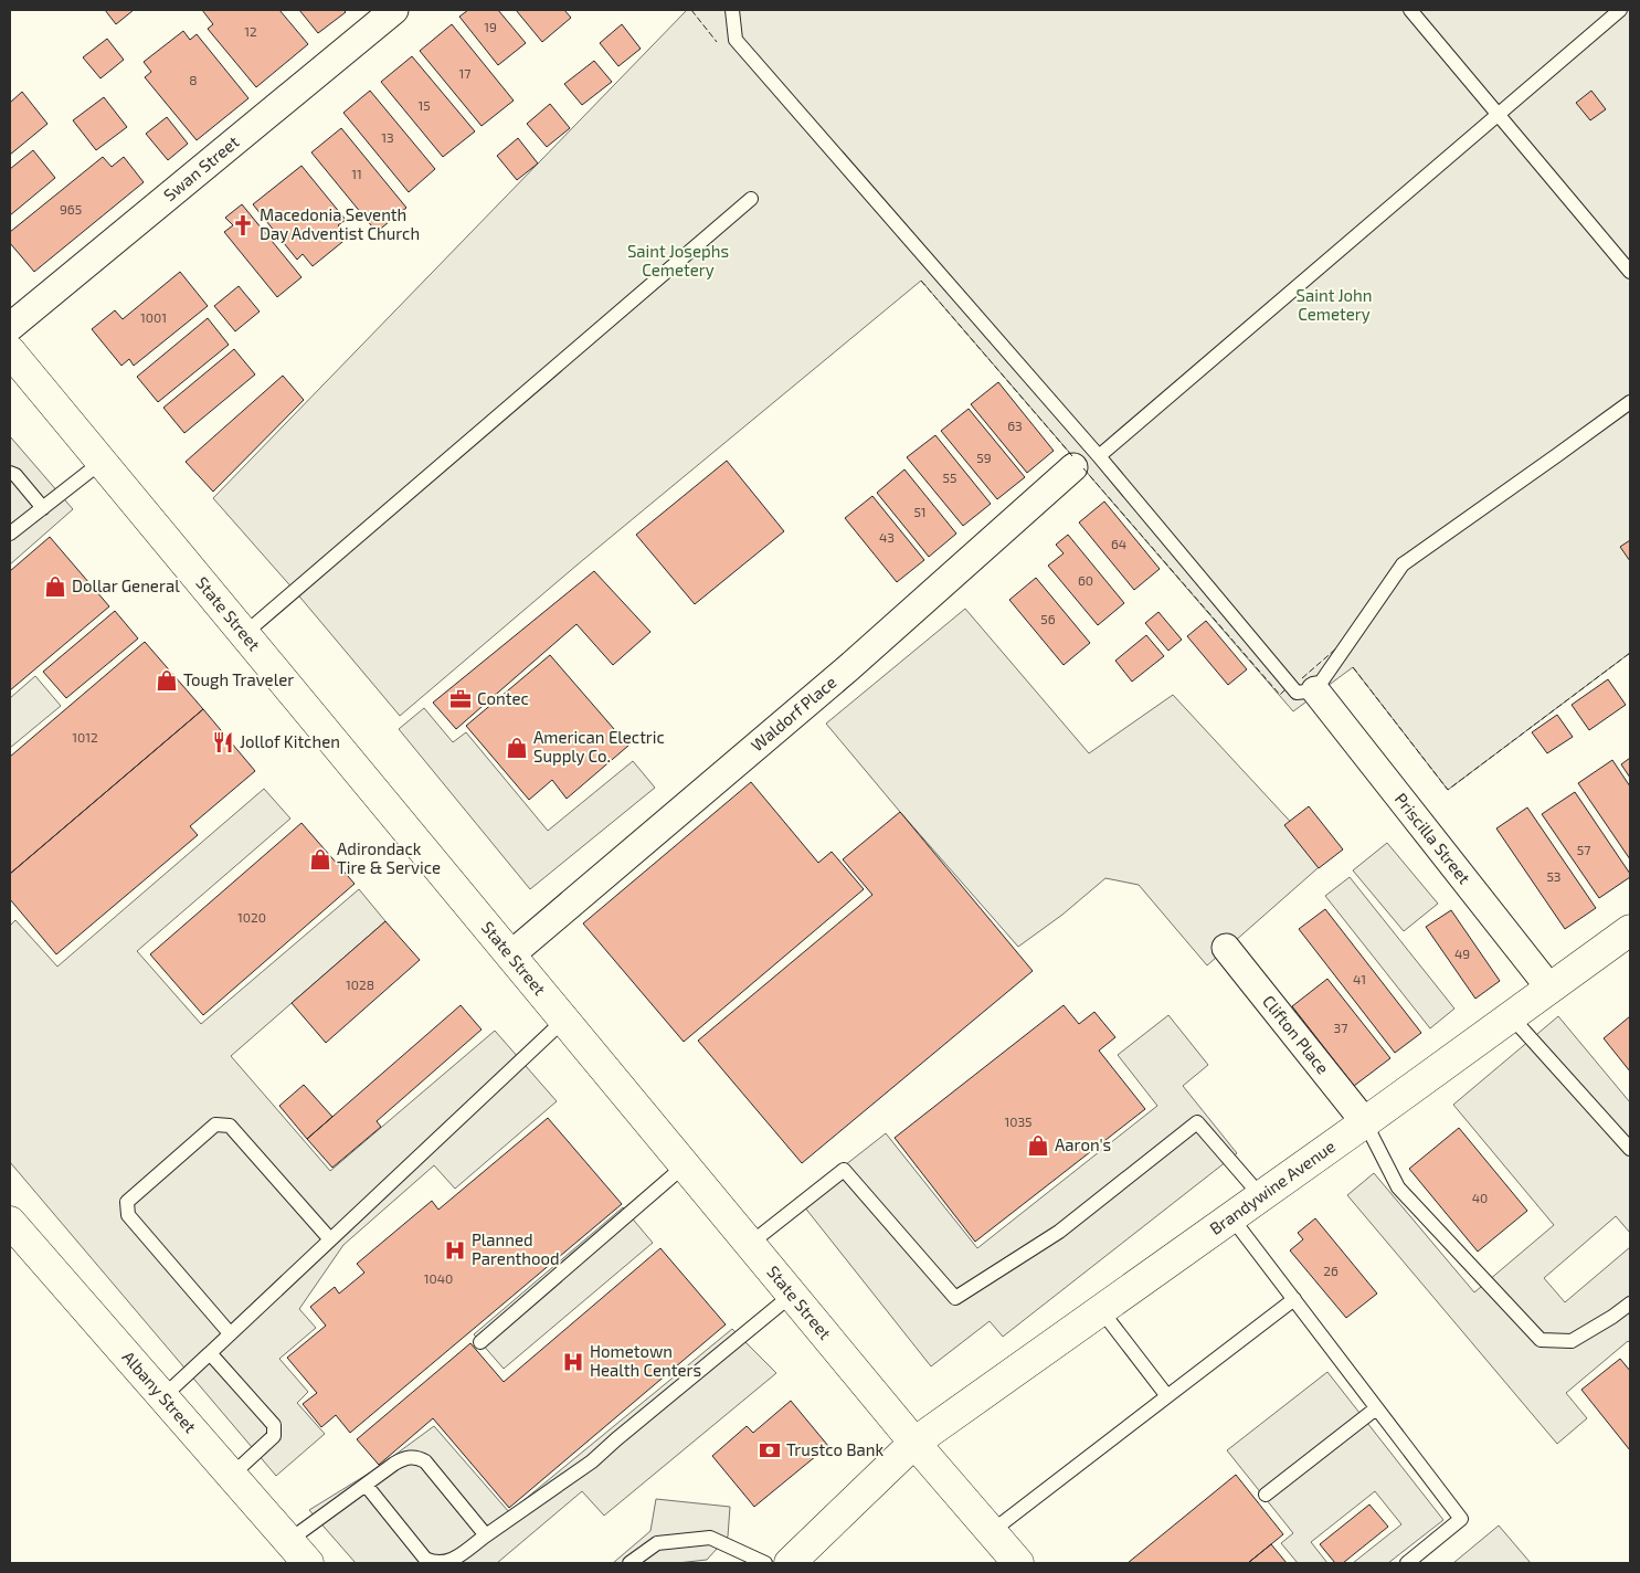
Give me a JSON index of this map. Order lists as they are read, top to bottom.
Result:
{
  "streets": {
    "main road": ["State Street", "Brandywine Avenue", "Albany Street"],
    "street": [
      "Swan Street",
      "Waldorf Place",
      "Priscilla Street",
      "Clifton Place"
    ]
  },
  "crossings": [
    ["State Street", "Waldorf Place"],
    ["State Street", "Brandywine Avenue"],
    ["Priscilla Street", "Brandywine Avenue"],
    ["Clifton Place", "Brandywine Avenue"]
  ],
  "parks": ["Saint Josephs Cemetery", "Saint John Cemetery"],
  "places": {
    "church": ["Macedonia Seventh Day Adventist Church"],
    "shop": [
      "Dollar General",
      "Tough Traveler",
      "American Electric Supply Co.",
      "Adirondack Tire & Service",
      "Aaron's"
    ],
    "office": ["Contec"],
    "restaurant": ["Jollof Kitchen"],
    "hospital": ["Planned Parenthood", "Hometown Health Centers"],
    "bank": ["Trustco Bank"]
  },
  "house_numbers": [
    "19",
    "12",
    "17",
    "8",
    "15",
    "13",
    "11",
    "965",
    "1001",
    "63",
    "59",
    "55",
    "51",
    "43",
    "64",
    "60",
    "56",
    "1012",
    "57",
    "53",
    "1020",
    "49",
    "41",
    "1028",
    "37",
    "1035",
    "40",
    "26",
    "1040"
  ]
}
